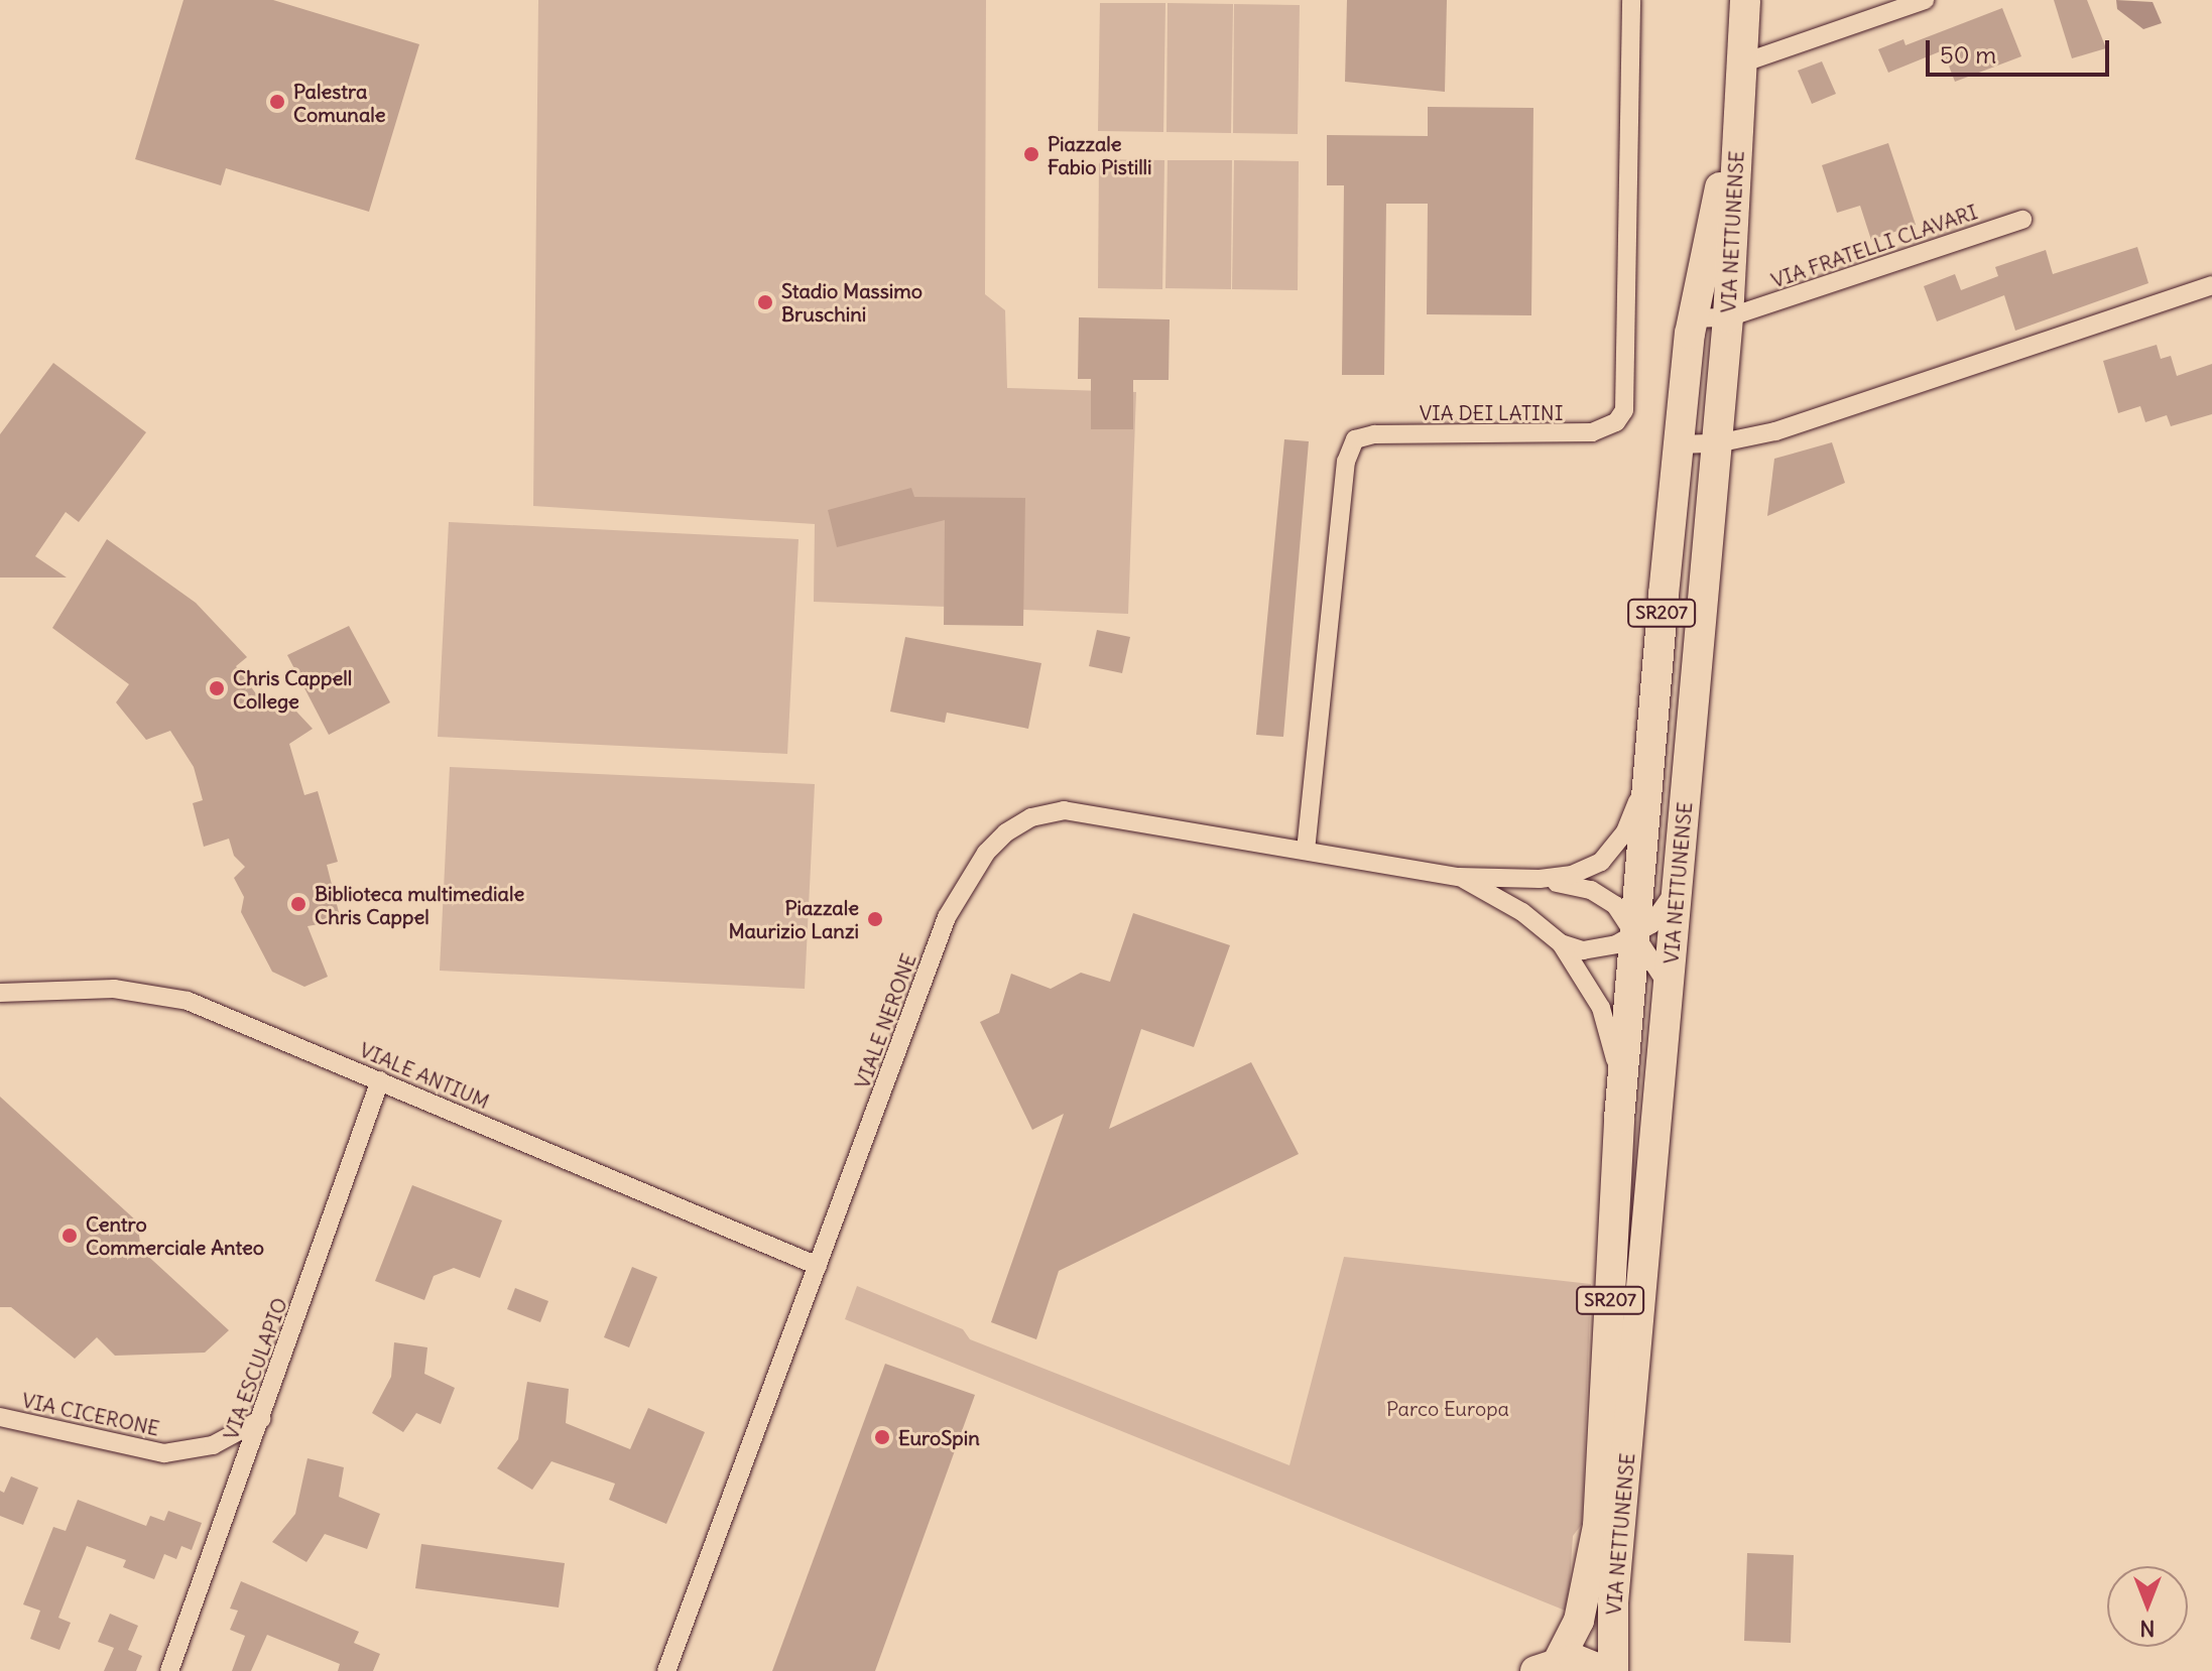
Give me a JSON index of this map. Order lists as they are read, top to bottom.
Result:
{
  "streets": {
    "main road": ["VIA NETTUNENSE", "SR207"],
    "street": [
      "VIA FRATELLI CLAVARI",
      "VIA DEI LATINI",
      "VIALE NERONE",
      "VIALE ANTIUM",
      "VIA ESCULAPIO",
      "VIA CICERONE"
    ]
  },
  "crossings": [
    ["VIA NETTUNENSE", "VIA FRATELLI CLAVARI"],
    ["VIA NETTUNENSE", "VIALE NERONE"],
    ["VIA DEI LATINI", "VIALE NERONE"],
    ["VIALE NERONE", "VIALE ANTIUM"],
    ["VIALE ANTIUM", "VIA ESCULAPIO"],
    ["VIA ESCULAPIO", "VIA CICERONE"]
  ],
  "parks": ["Parco Europa"],
  "places": [
    "Palestra Comunale",
    "Piazzale Fabio Pistilli",
    "Stadio Massimo Bruschini",
    "Chris Cappell College",
    "Biblioteca multimediale Chris Cappel",
    "Piazzale Maurizio Lanzi",
    "Centro Commerciale Anteo",
    "EuroSpin"
  ],
  "scale_bar": "50 m",
  "north": "bottom"
}
